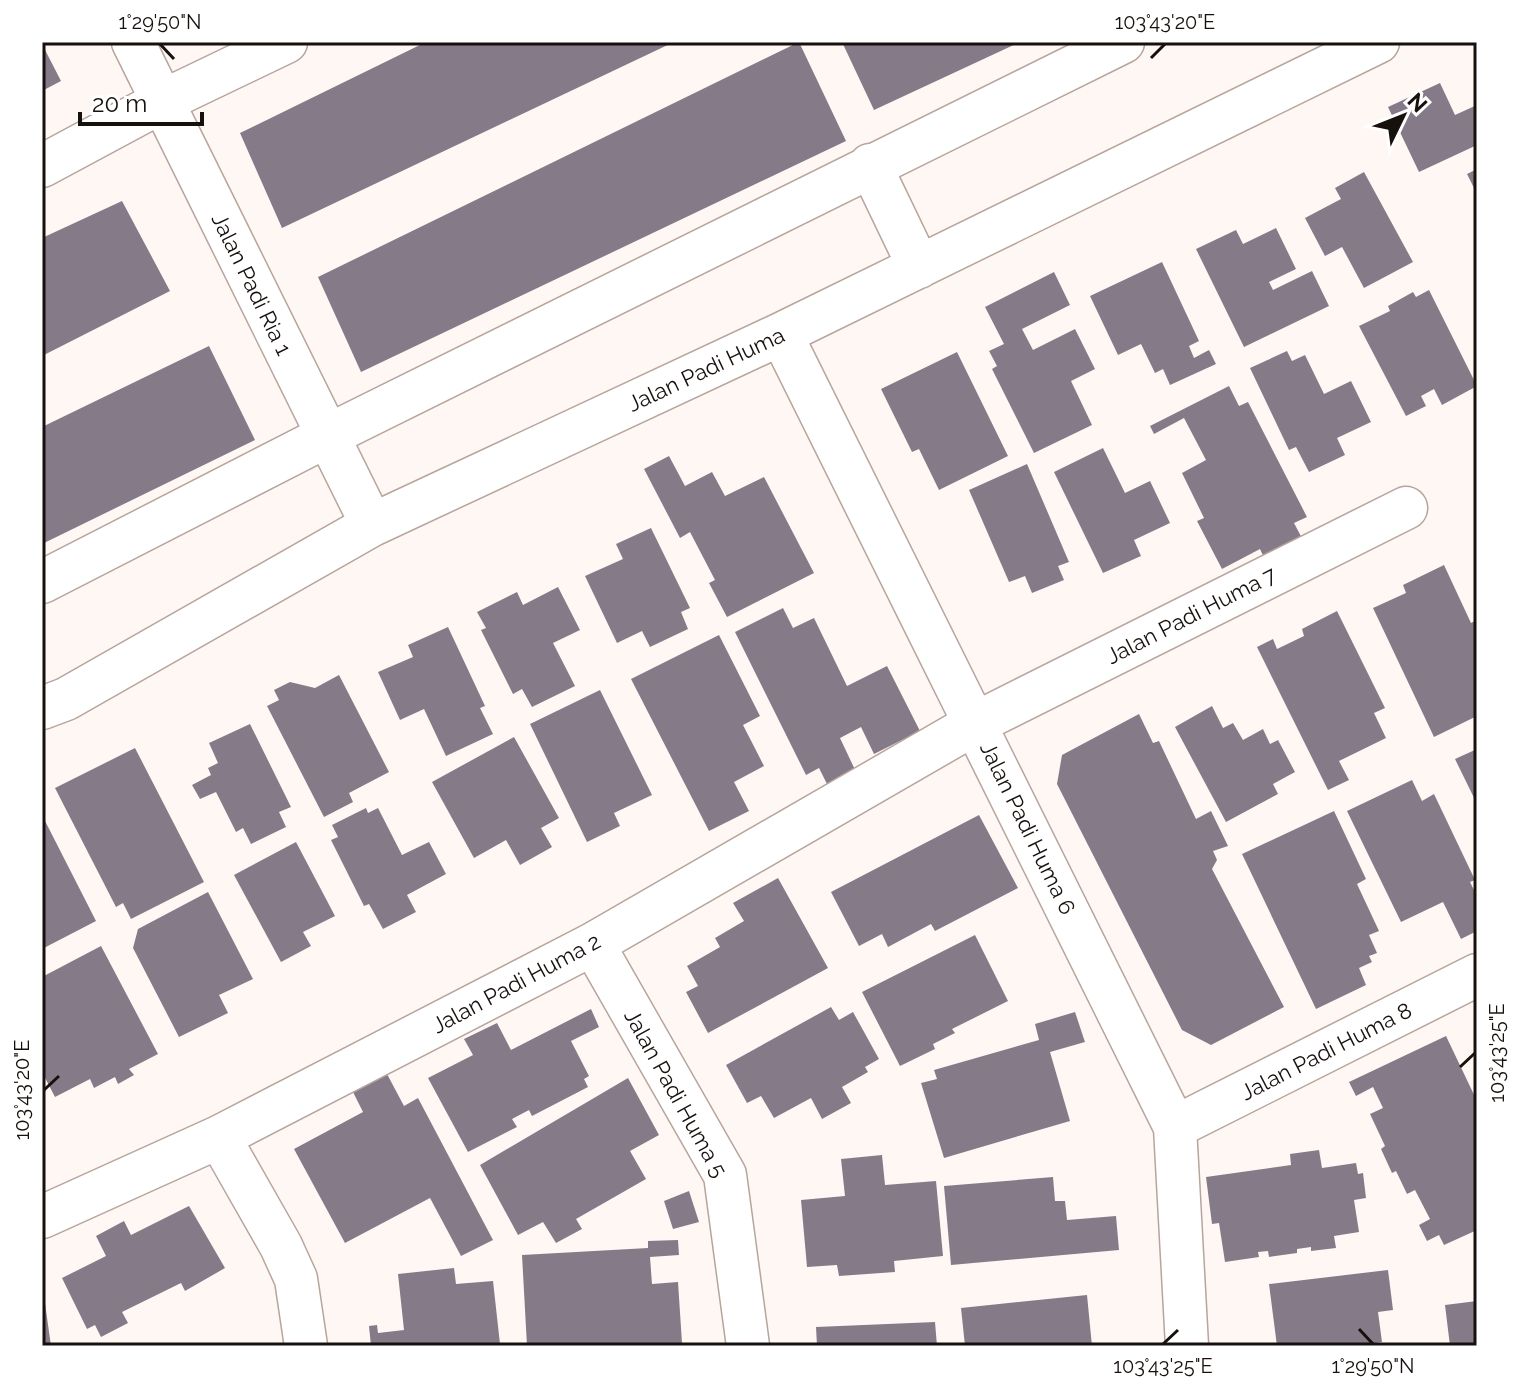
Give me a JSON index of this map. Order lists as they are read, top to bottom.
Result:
{
  "streets": {
    "street": [
      "Jalan Padi Ria 1",
      "Jalan Padi Huma",
      "Jalan Padi Huma 7",
      "Jalan Padi Huma 6",
      "Jalan Padi Huma 2",
      "Jalan Padi Huma 8",
      "Jalan Padi Huma 5"
    ]
  },
  "crossings": [
    ["Jalan Padi Ria 1", "Jalan Padi Huma"],
    ["Jalan Padi Huma", "Jalan Padi Huma 6"],
    ["Jalan Padi Huma 7", "Jalan Padi Huma 6"],
    ["Jalan Padi Huma 7", "Jalan Padi Huma 2"],
    ["Jalan Padi Huma 6", "Jalan Padi Huma 2"],
    ["Jalan Padi Huma 6", "Jalan Padi Huma 8"],
    ["Jalan Padi Huma 2", "Jalan Padi Huma 5"]
  ],
  "scale_bar": "20 m",
  "north": "top right",
  "coordinates": ["1°29'50\"N", "103°43'20\"E", "103°43'25\"E"]
}
